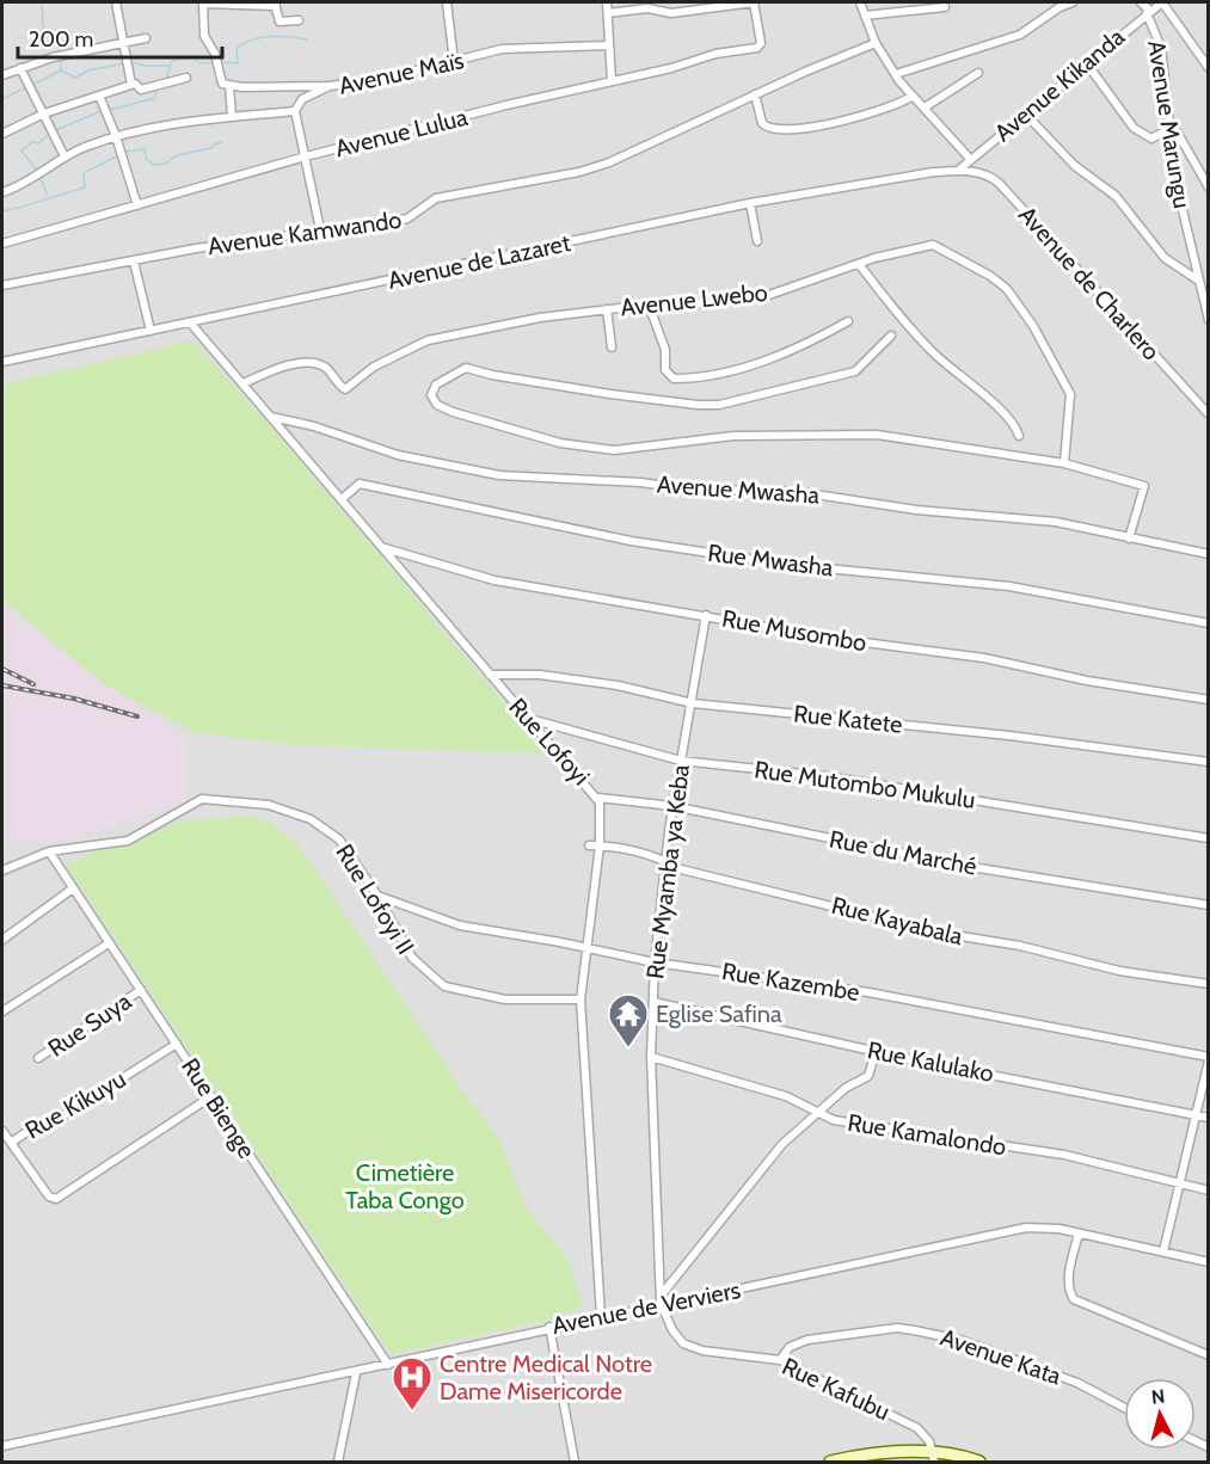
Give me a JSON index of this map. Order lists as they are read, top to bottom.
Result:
{
  "streets": {
    "street": [
      "Avenue Maïs",
      "Avenue Kikanda",
      "Avenue Marungu",
      "Avenue Lulua",
      "Avenue Kamwando",
      "Avenue de Lazaret",
      "Avenue de Charlero",
      "Avenue Lwebo",
      "Avenue Mwasha",
      "Rue Mwasha",
      "Rue Musombo",
      "Rue Katete",
      "Rue Lofoyi",
      "Rue Mutombo Mukulu",
      "Rue du Marché",
      "Rue Myamba ya Keba",
      "Rue Lofoyi II",
      "Rue Kayabala",
      "Rue Kazembe",
      "Rue Suya",
      "Rue Kalulako",
      "Rue Kikuyu",
      "Rue Bienge",
      "Rue Kamalondo",
      "Avenue de Verviers",
      "Avenue Kata",
      "Rue Kafubu"
    ]
  },
  "crossings": [
    ["Avenue Kikanda", "Avenue Marungu"],
    ["Avenue Kikanda", "Avenue de Lazaret"],
    ["Avenue Kikanda", "Avenue de Charlero"],
    ["Avenue de Lazaret", "Avenue de Charlero"],
    ["Avenue de Lazaret", "Rue Lofoyi"],
    ["Avenue Lwebo", "Rue Lofoyi"],
    ["Avenue Mwasha", "Rue Lofoyi"],
    ["Rue Mwasha", "Rue Lofoyi"],
    ["Rue Musombo", "Rue Lofoyi"],
    ["Rue Musombo", "Rue Myamba ya Keba"],
    ["Rue Katete", "Rue Lofoyi"],
    ["Rue Katete", "Rue Myamba ya Keba"],
    ["Rue Lofoyi", "Rue Mutombo Mukulu"],
    ["Rue Lofoyi", "Rue du Marché"],
    ["Rue Lofoyi", "Rue Lofoyi II"],
    ["Rue Lofoyi", "Rue Kayabala"],
    ["Rue Lofoyi", "Rue Kazembe"],
    ["Rue Lofoyi", "Avenue de Verviers"],
    ["Rue Mutombo Mukulu", "Rue Myamba ya Keba"],
    ["Rue du Marché", "Rue Myamba ya Keba"],
    ["Rue Myamba ya Keba", "Rue Kayabala"],
    ["Rue Myamba ya Keba", "Rue Kazembe"],
    ["Rue Myamba ya Keba", "Rue Kalulako"],
    ["Rue Myamba ya Keba", "Rue Kamalondo"],
    ["Rue Myamba ya Keba", "Avenue de Verviers"],
    ["Rue Myamba ya Keba", "Rue Kafubu"],
    ["Rue Lofoyi II", "Rue Kazembe"],
    ["Rue Lofoyi II", "Rue Bienge"],
    ["Rue Suya", "Rue Bienge"],
    ["Rue Kikuyu", "Rue Bienge"],
    ["Rue Bienge", "Avenue de Verviers"],
    ["Avenue de Verviers", "Rue Kafubu"],
    ["Avenue Kata", "Rue Kafubu"]
  ],
  "parks": ["Cimetière Taba Congo"],
  "places": {
    "temple": ["Eglise Safina"],
    "hospital": ["Centre Medical Notre Dame Misericorde"]
  },
  "scale_bar": "200 m",
  "north": "top"
}
